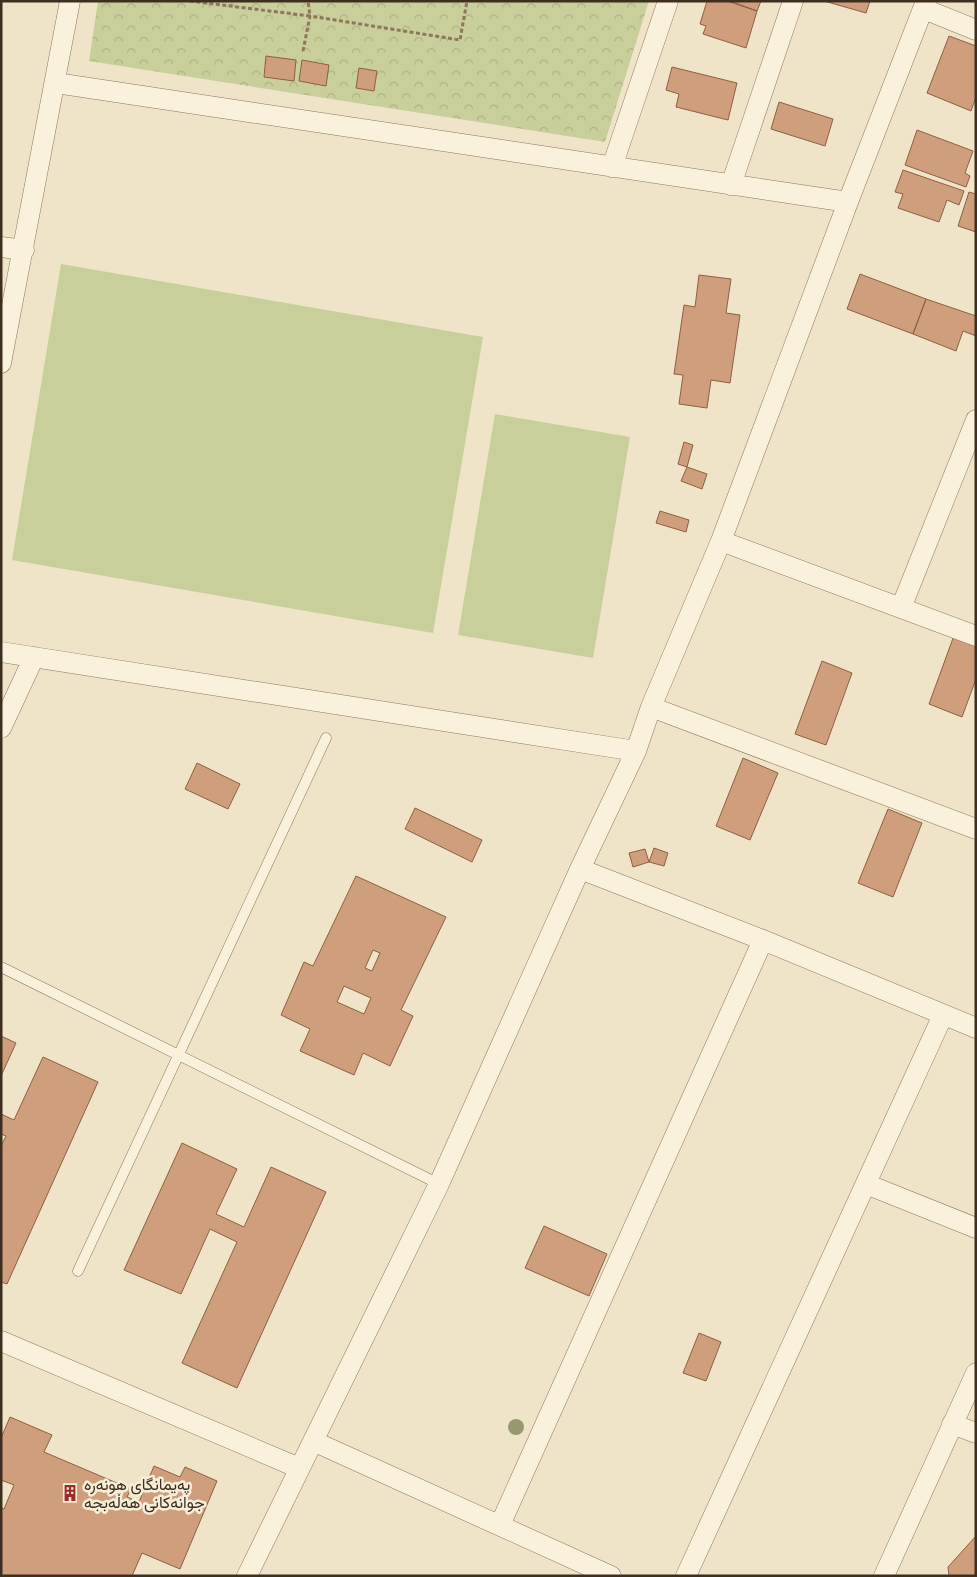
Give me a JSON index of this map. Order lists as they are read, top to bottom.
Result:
{
  "places": {
    "building": ["پەیمانگای هونەرە جوانەکانی هەڵەبجە"]
  }
}
